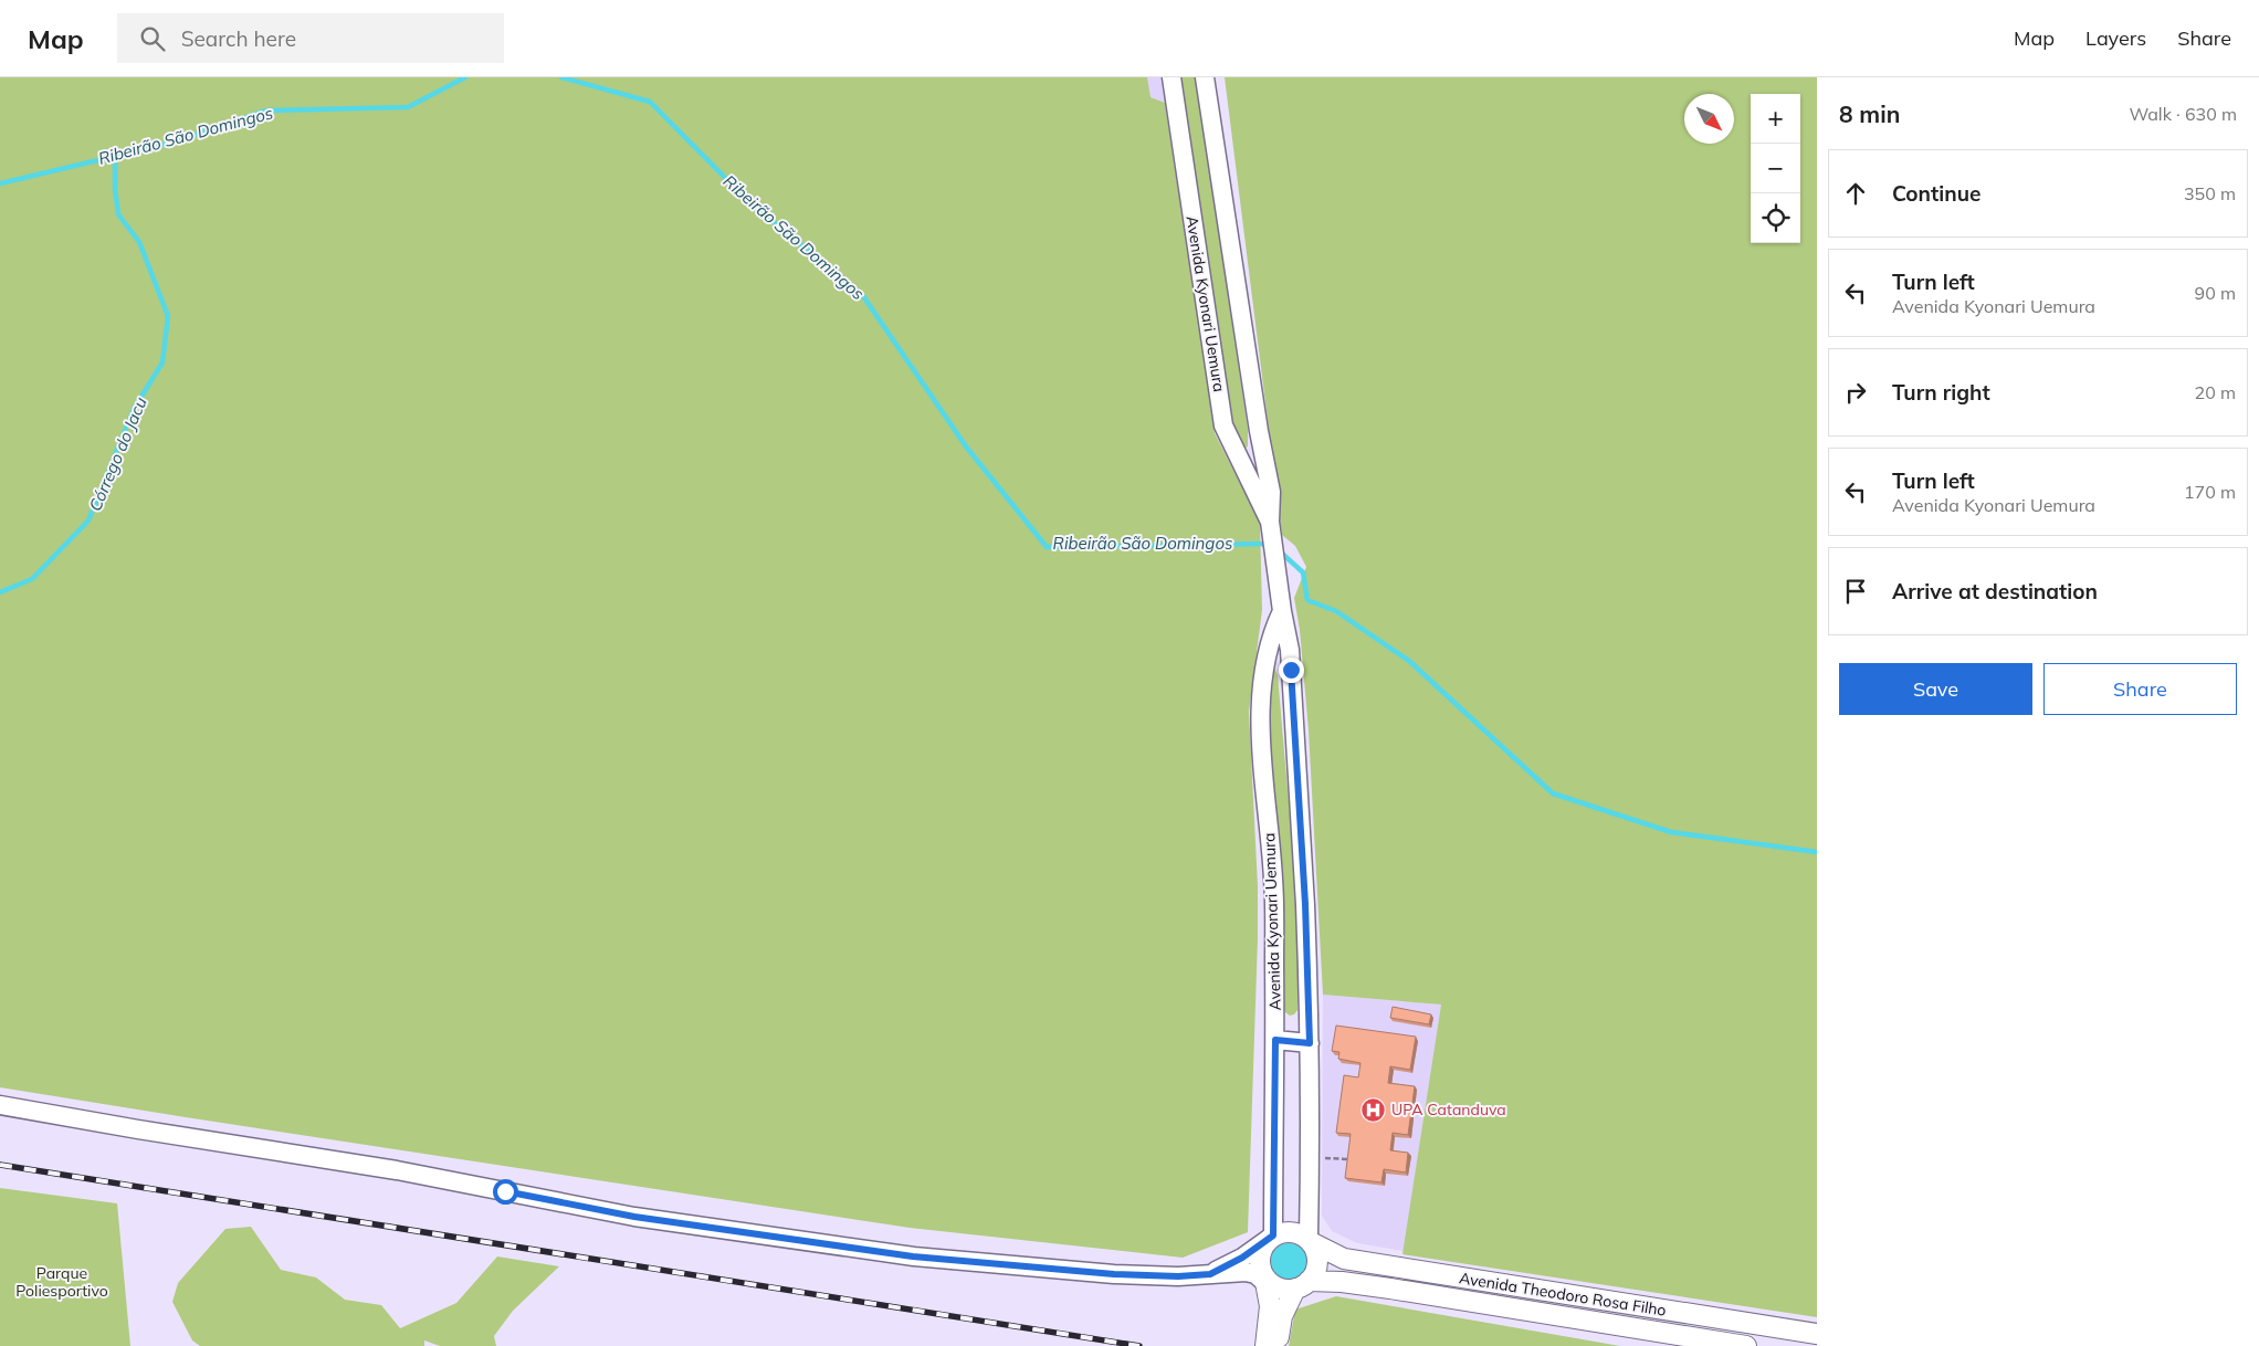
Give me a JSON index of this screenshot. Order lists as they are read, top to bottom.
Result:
{
  "streets": {
    "main road": ["Avenida Theodoro Rosa Filho"],
    "street": ["Avenida Kyonari Uemura"]
  },
  "crossings": [
    ["Avenida Kyonari Uemura", "Avenida Theodoro Rosa Filho"]
  ],
  "water": ["Ribeirão São Domingos", "Córrego do Jacu"],
  "parks": ["Parque Poliesportivo"],
  "places": {
    "hospital": ["UPA Catanduva"]
  },
  "north": "bottom right",
  "page": {
    "header": "Map",
    "search": "Search here",
    "nav": ["Map", "Layers", "Share"],
    "heading": ["8 min", "Walk · 630 m"],
    "map_buttons": ["+", "−"],
    "list": [
      ["Continue", "350 m"],
      ["Turn left", "Avenida Kyonari Uemura", "90 m"],
      ["Turn right", "20 m"],
      ["Turn left", "Avenida Kyonari Uemura", "170 m"],
      "Arrive at destination"
    ],
    "buttons": ["Save", "Share"]
  }
}
